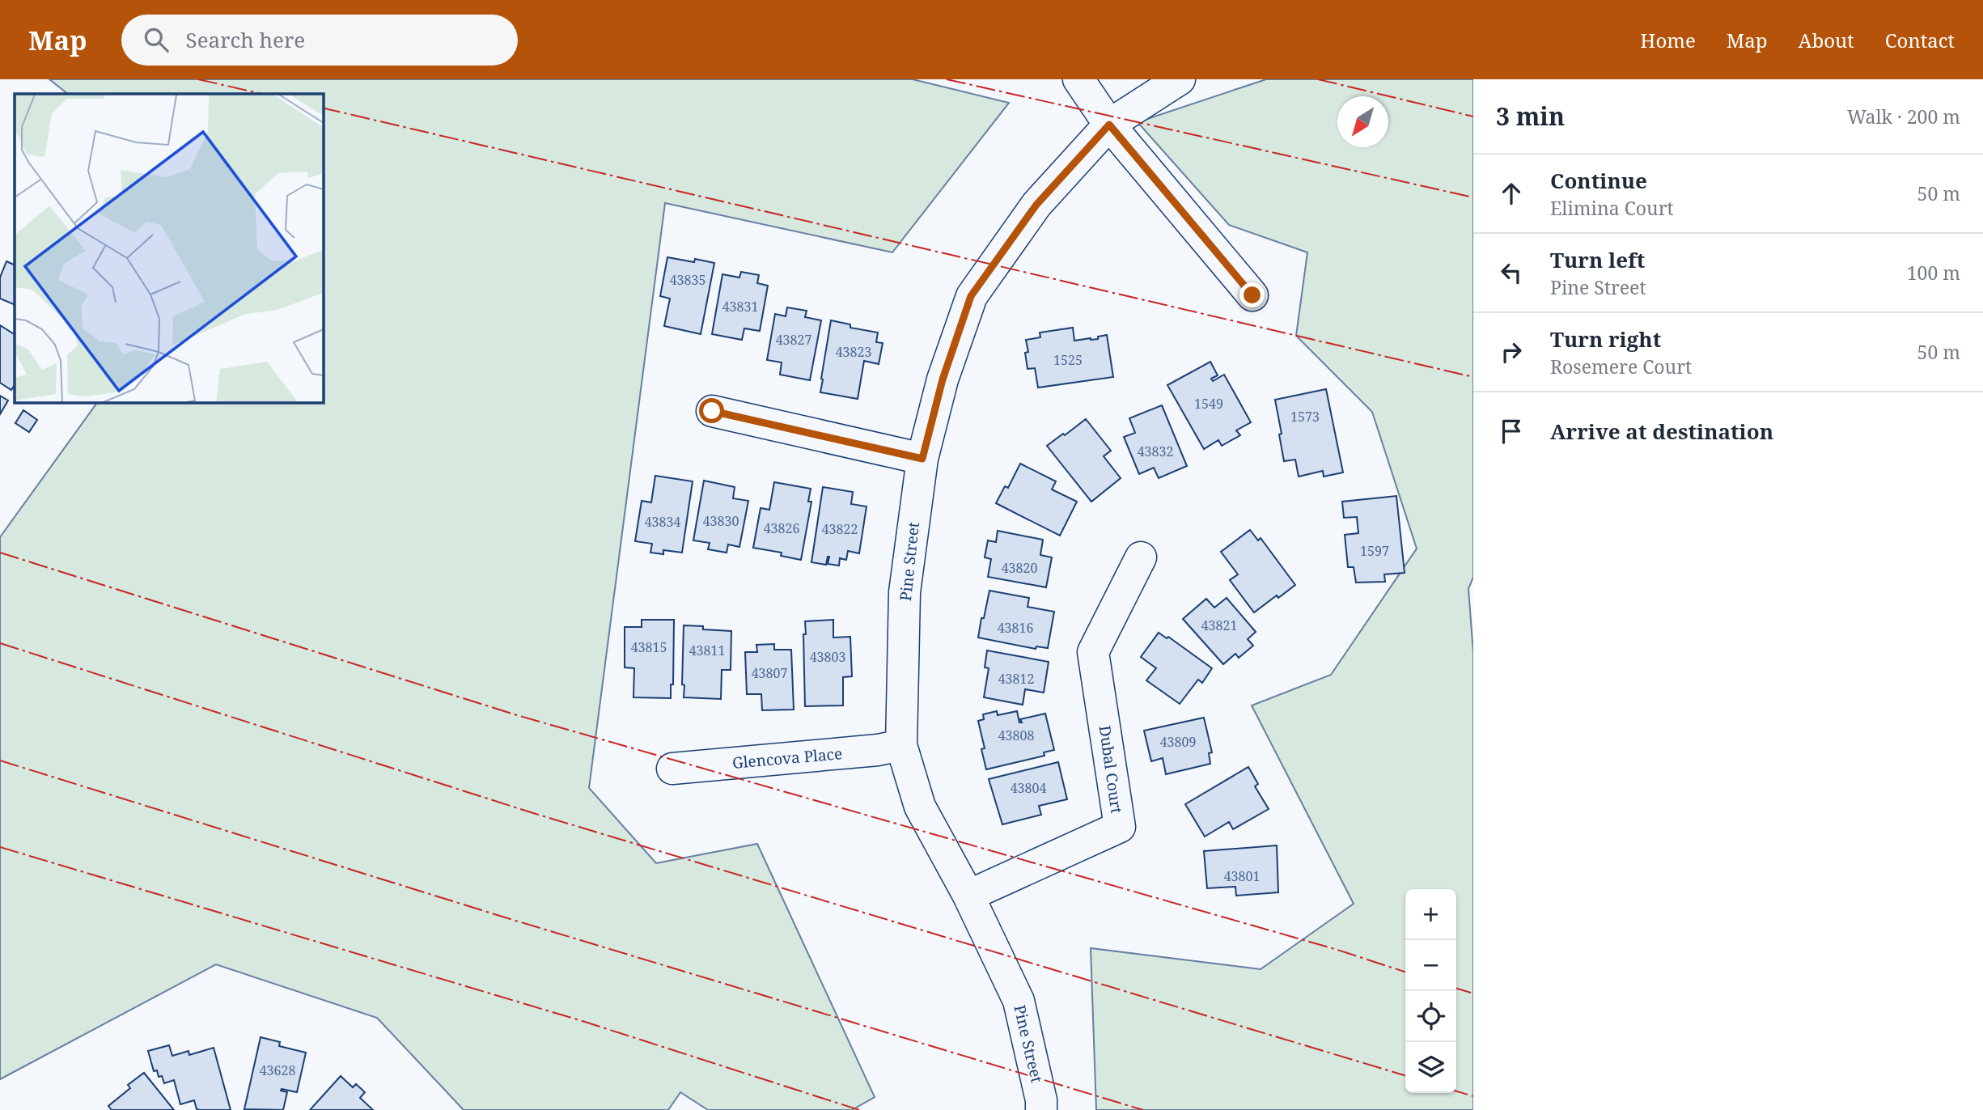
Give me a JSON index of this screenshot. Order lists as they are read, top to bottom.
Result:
{
  "streets": {
    "street": ["Pine Street", "Glencova Place", "Dubal Court"]
  },
  "crossings": [
    ["Pine Street", "Glencova Place"],
    ["Pine Street", "Dubal Court"]
  ],
  "house_numbers": [
    "43835",
    "43831",
    "43827",
    "43823",
    "1525",
    "1549",
    "1573",
    "43832",
    "43830",
    "43834",
    "43826",
    "43822",
    "1597",
    "43820",
    "43821",
    "43816",
    "43815",
    "43811",
    "43803",
    "43807",
    "43812",
    "43808",
    "43809",
    "43804",
    "43801",
    "43628"
  ],
  "north": "bottom left",
  "page": {
    "header": "Map",
    "search": "Search here",
    "nav": [
      "Home",
      "Map",
      "About",
      "Contact"
    ],
    "heading": ["3 min", "Walk · 200 m"],
    "list": [
      ["Continue", "Elimina Court", "50 m"],
      ["Turn left", "Pine Street", "100 m"],
      ["Turn right", "Rosemere Court", "50 m"],
      "Arrive at destination"
    ],
    "map_buttons": ["+", "−"]
  }
}
